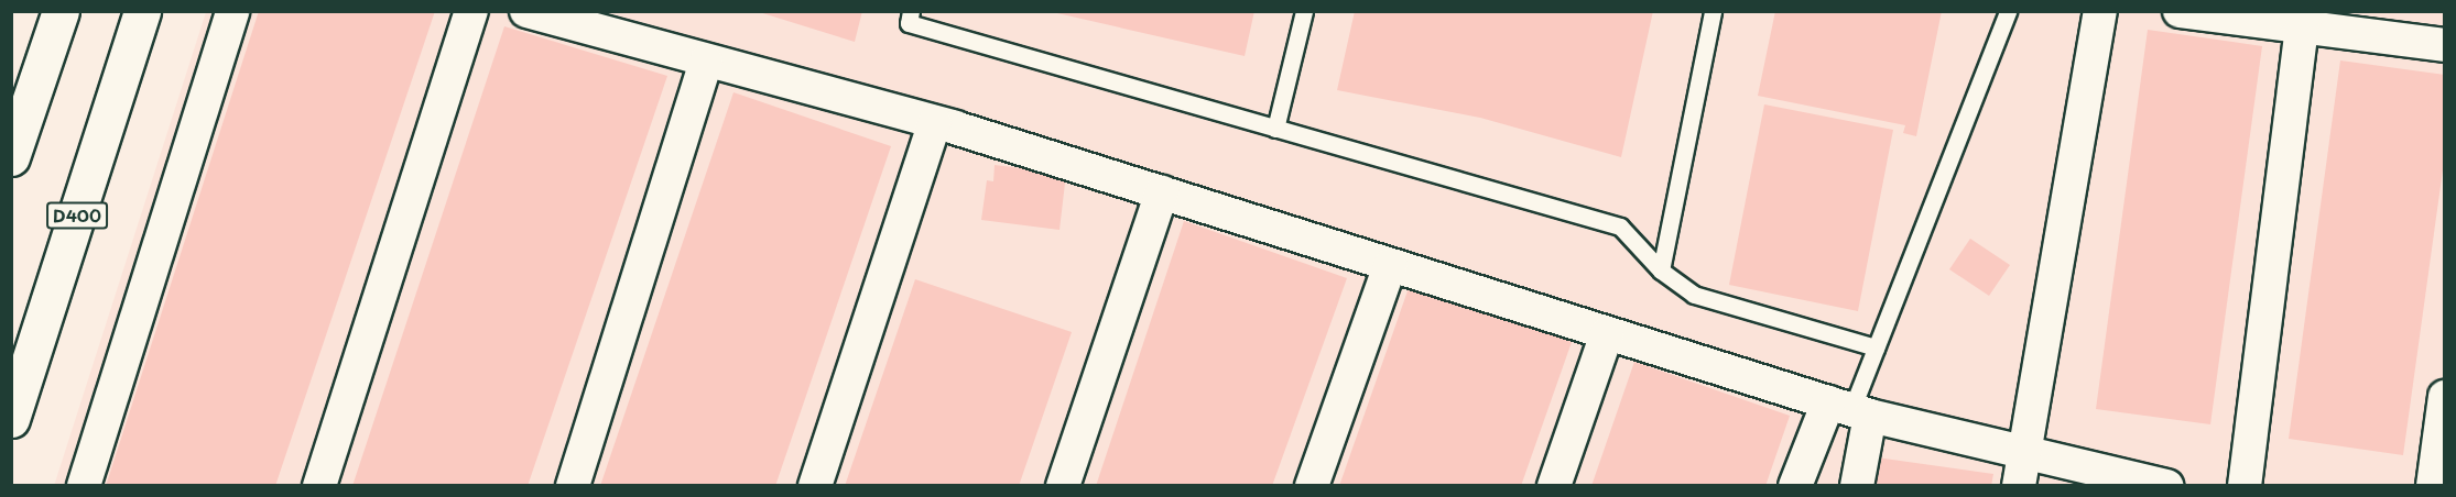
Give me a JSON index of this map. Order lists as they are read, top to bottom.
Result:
{
  "streets": {
    "highway": ["D400"]
  }
}
